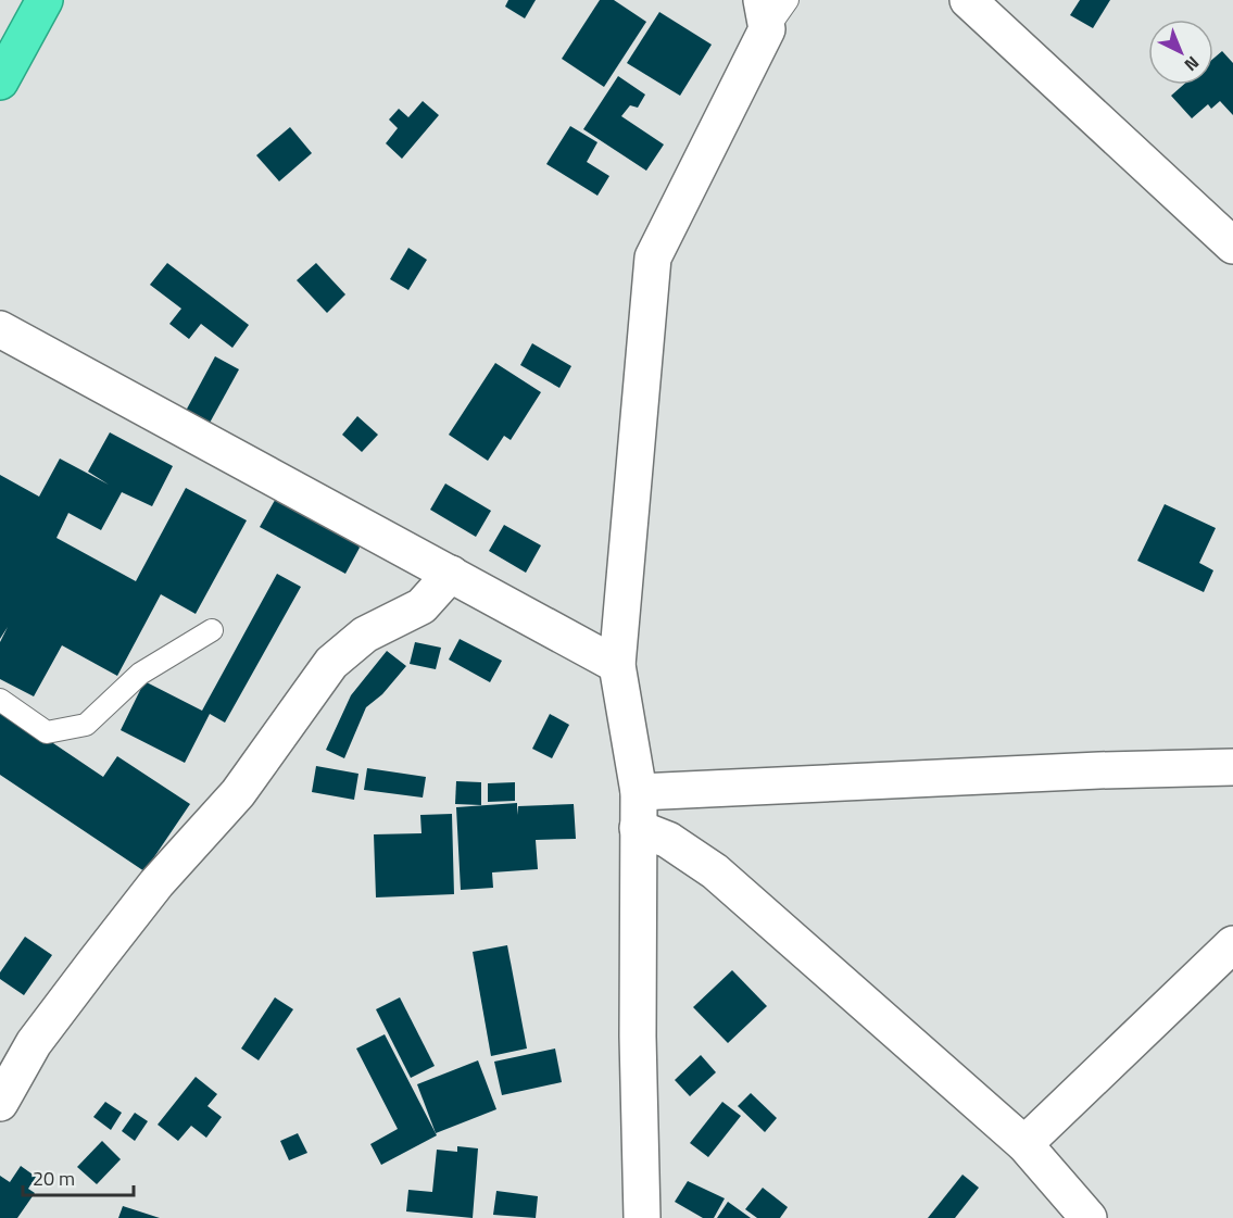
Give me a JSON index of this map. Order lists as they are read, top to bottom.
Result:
{
  "scale_bar": "20 m",
  "north": "bottom right"
}
